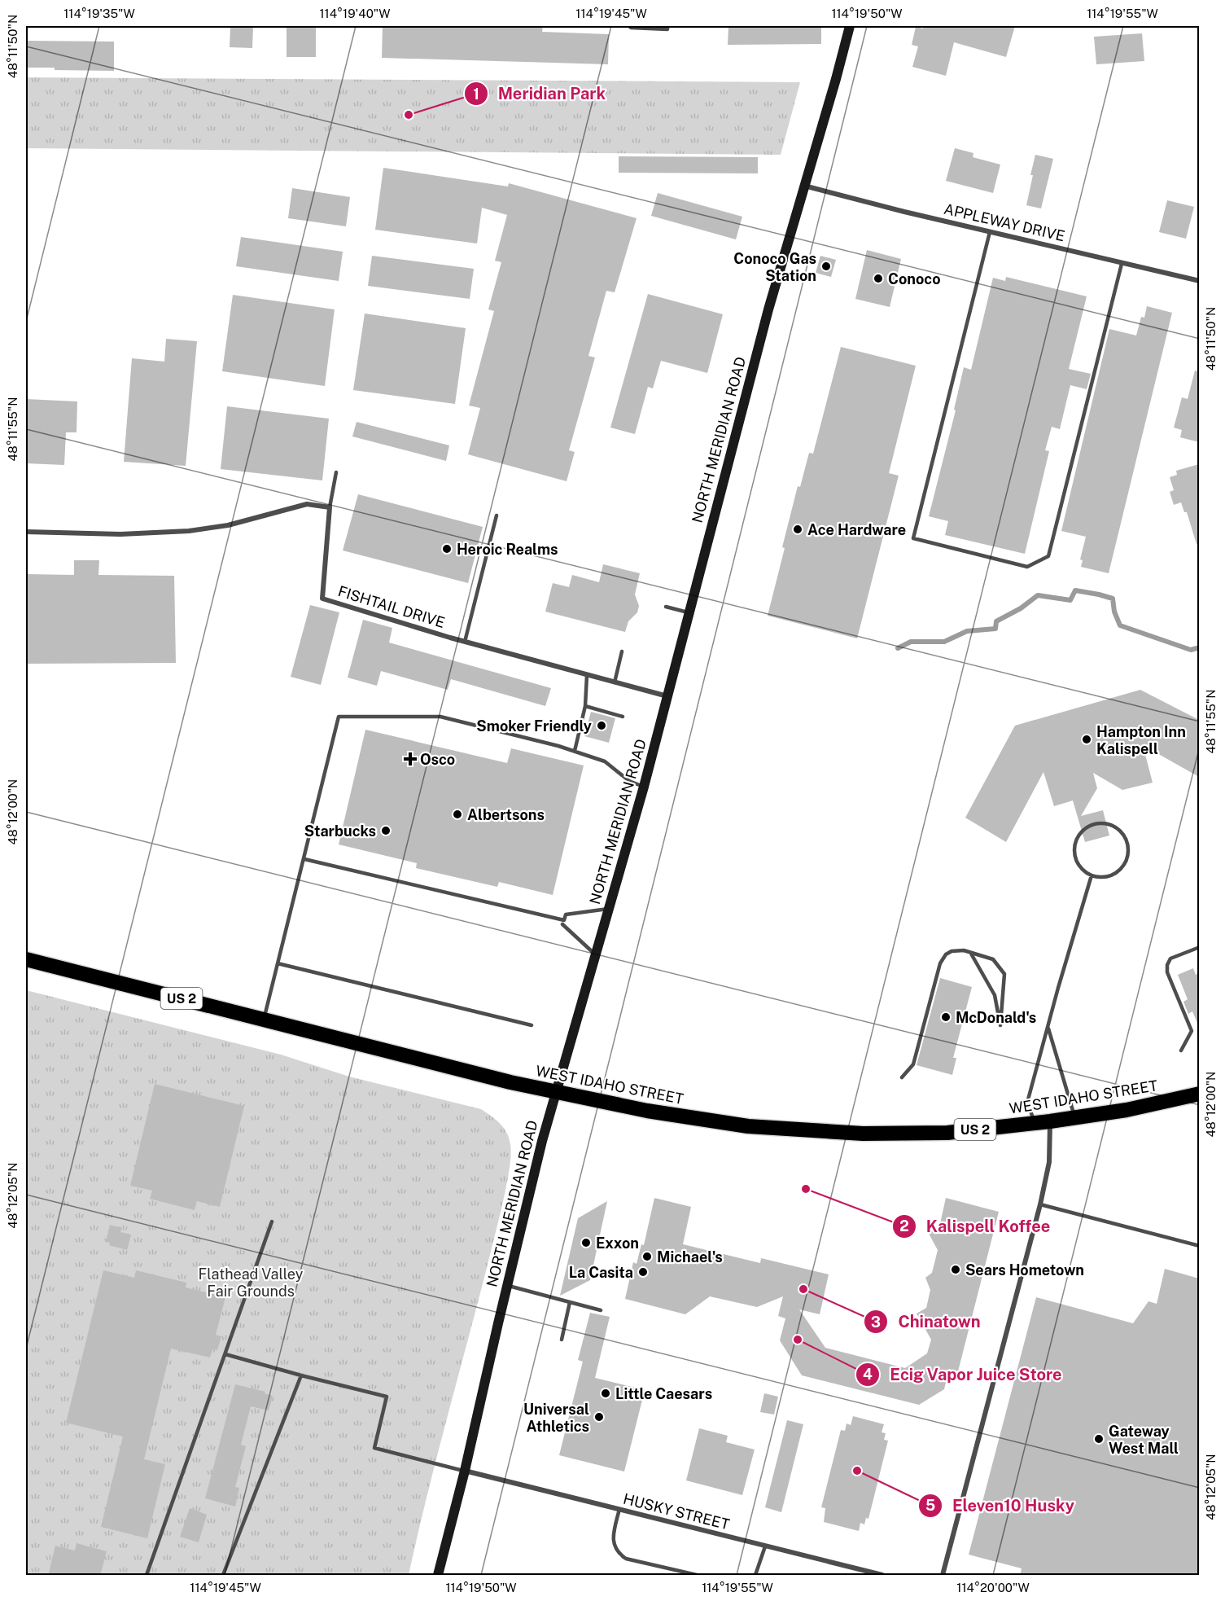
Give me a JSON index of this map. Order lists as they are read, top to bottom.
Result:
{
  "streets": {
    "highway": ["US 2", "WEST IDAHO STREET"],
    "street": [
      "APPLEWAY DRIVE",
      "NORTH MERIDIAN ROAD",
      "FISHTAIL DRIVE",
      "HUSKY STREET"
    ]
  },
  "crossings": [
    ["APPLEWAY DRIVE", "NORTH MERIDIAN ROAD"],
    ["NORTH MERIDIAN ROAD", "FISHTAIL DRIVE"],
    ["NORTH MERIDIAN ROAD", "WEST IDAHO STREET"],
    ["NORTH MERIDIAN ROAD", "HUSKY STREET"]
  ],
  "parks": ["Flathead Valley Fair Grounds"],
  "places": {
    "other": [
      "Meridian Park",
      "Conoco Gas Station",
      "Conoco",
      "Ace Hardware",
      "Heroic Realms",
      "Smoker Friendly",
      "Hampton Inn Kalispell",
      "Albertsons",
      "Starbucks",
      "McDonald's",
      "Kalispell Koffee",
      "Exxon",
      "Michael's",
      "Sears Hometown",
      "La Casita",
      "Chinatown",
      "Ecig Vapor Juice Store",
      "Little Caesars",
      "Universal Athletics",
      "Gateway West Mall",
      "Eleven10 Husky"
    ],
    "health": ["Osco"]
  },
  "coordinates": [
    "114°19'35\"W",
    "114°19'40\"W",
    "114°19'45\"W",
    "114°19'50\"W",
    "114°19'55\"W",
    "48°11'50\"N",
    "48°11'55\"N",
    "48°12'00\"N",
    "48°12'05\"N",
    "114°20'00\"W"
  ]
}
